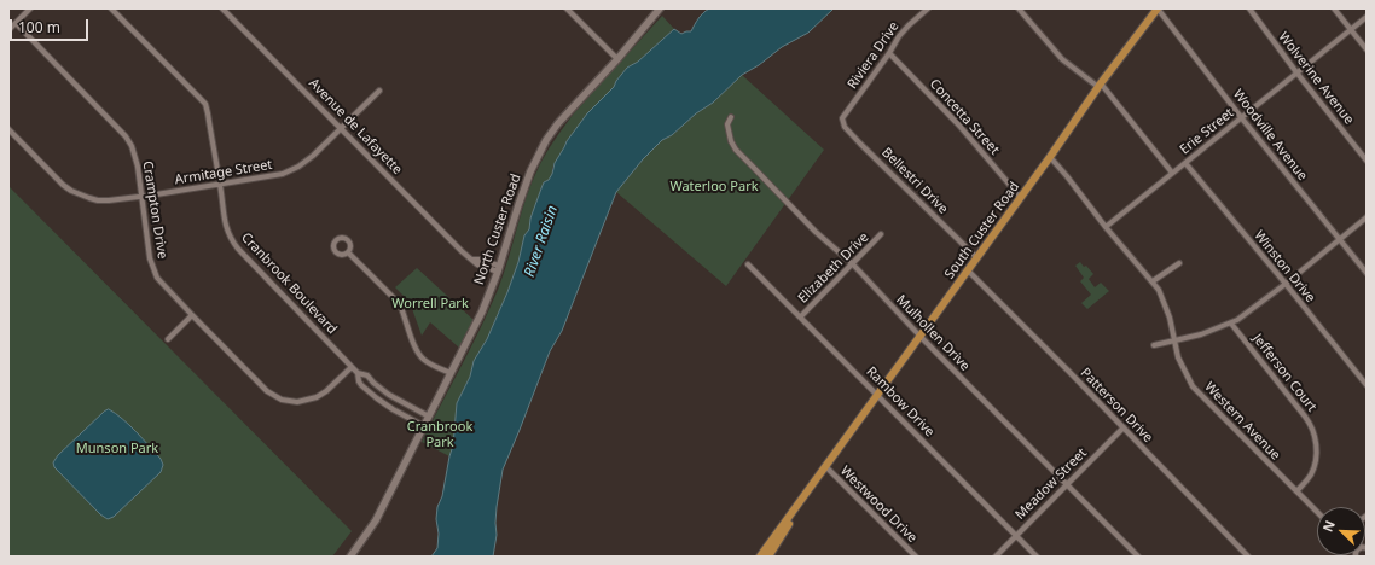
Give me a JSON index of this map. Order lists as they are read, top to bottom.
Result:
{
  "streets": {
    "main road": ["South Custer Road"],
    "street": [
      "Riviera Drive",
      "Wolverine Avenue",
      "Concetta Street",
      "Avenue de Lafayette",
      "Erie Street",
      "Woodville Avenue",
      "Armitage Street",
      "Bellestri Drive",
      "Crampton Drive",
      "North Custer Road",
      "Winston Drive",
      "Elizabeth Drive",
      "Cranbrook Boulevard",
      "Mulhollen Drive",
      "Jefferson Court",
      "Rambow Drive",
      "Patterson Drive",
      "Western Avenue",
      "Meadow Street",
      "Westwood Drive"
    ]
  },
  "crossings": [
    ["Riviera Drive", "Concetta Street"],
    ["Riviera Drive", "Bellestri Drive"],
    ["Wolverine Avenue", "Erie Street"],
    ["Concetta Street", "South Custer Road"],
    ["Avenue de Lafayette", "Armitage Street"],
    ["Avenue de Lafayette", "North Custer Road"],
    ["Erie Street", "Woodville Avenue"],
    ["Erie Street", "Winston Drive"],
    ["Erie Street", "Western Avenue"],
    ["Woodville Avenue", "South Custer Road"],
    ["Armitage Street", "Crampton Drive"],
    ["Armitage Street", "Cranbrook Boulevard"],
    ["Bellestri Drive", "South Custer Road"],
    ["Crampton Drive", "Cranbrook Boulevard"],
    ["North Custer Road", "Cranbrook Boulevard"],
    ["South Custer Road", "Mulhollen Drive"],
    ["South Custer Road", "Rambow Drive"],
    ["South Custer Road", "Patterson Drive"],
    ["South Custer Road", "Western Avenue"],
    ["South Custer Road", "Westwood Drive"],
    ["Elizabeth Drive", "Mulhollen Drive"],
    ["Elizabeth Drive", "Rambow Drive"],
    ["Mulhollen Drive", "Meadow Street"],
    ["Jefferson Court", "Western Avenue"],
    ["Rambow Drive", "Meadow Street"],
    ["Patterson Drive", "Meadow Street"]
  ],
  "water": ["River Raisin"],
  "parks": [
    "Waterloo Park",
    "Worrell Park",
    "Cranbrook Park",
    "Munson Park"
  ],
  "scale_bar": "100 m",
  "north": "top left"
}
